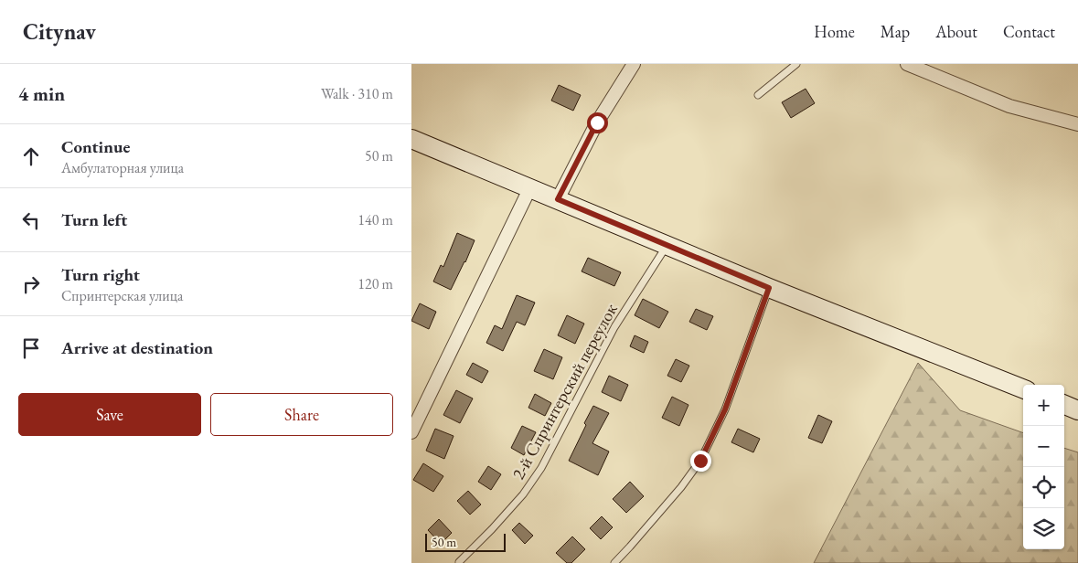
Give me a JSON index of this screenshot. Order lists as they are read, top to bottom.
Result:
{
  "streets": {
    "lane": ["2-й Спринтерский переулок"]
  },
  "scale_bar": "50 m",
  "page": {
    "header": "Citynav",
    "nav": [
      "Home",
      "Map",
      "About",
      "Contact"
    ],
    "heading": ["4 min", "Walk · 310 m"],
    "list": [
      ["Continue", "Амбулаторная улица", "50 m"],
      ["Turn left", "140 m"],
      ["Turn right", "Спринтерская улица", "120 m"],
      "Arrive at destination"
    ],
    "buttons": ["Save", "Share"],
    "map_buttons": ["+", "−"],
    "scale": "50 m"
  }
}
